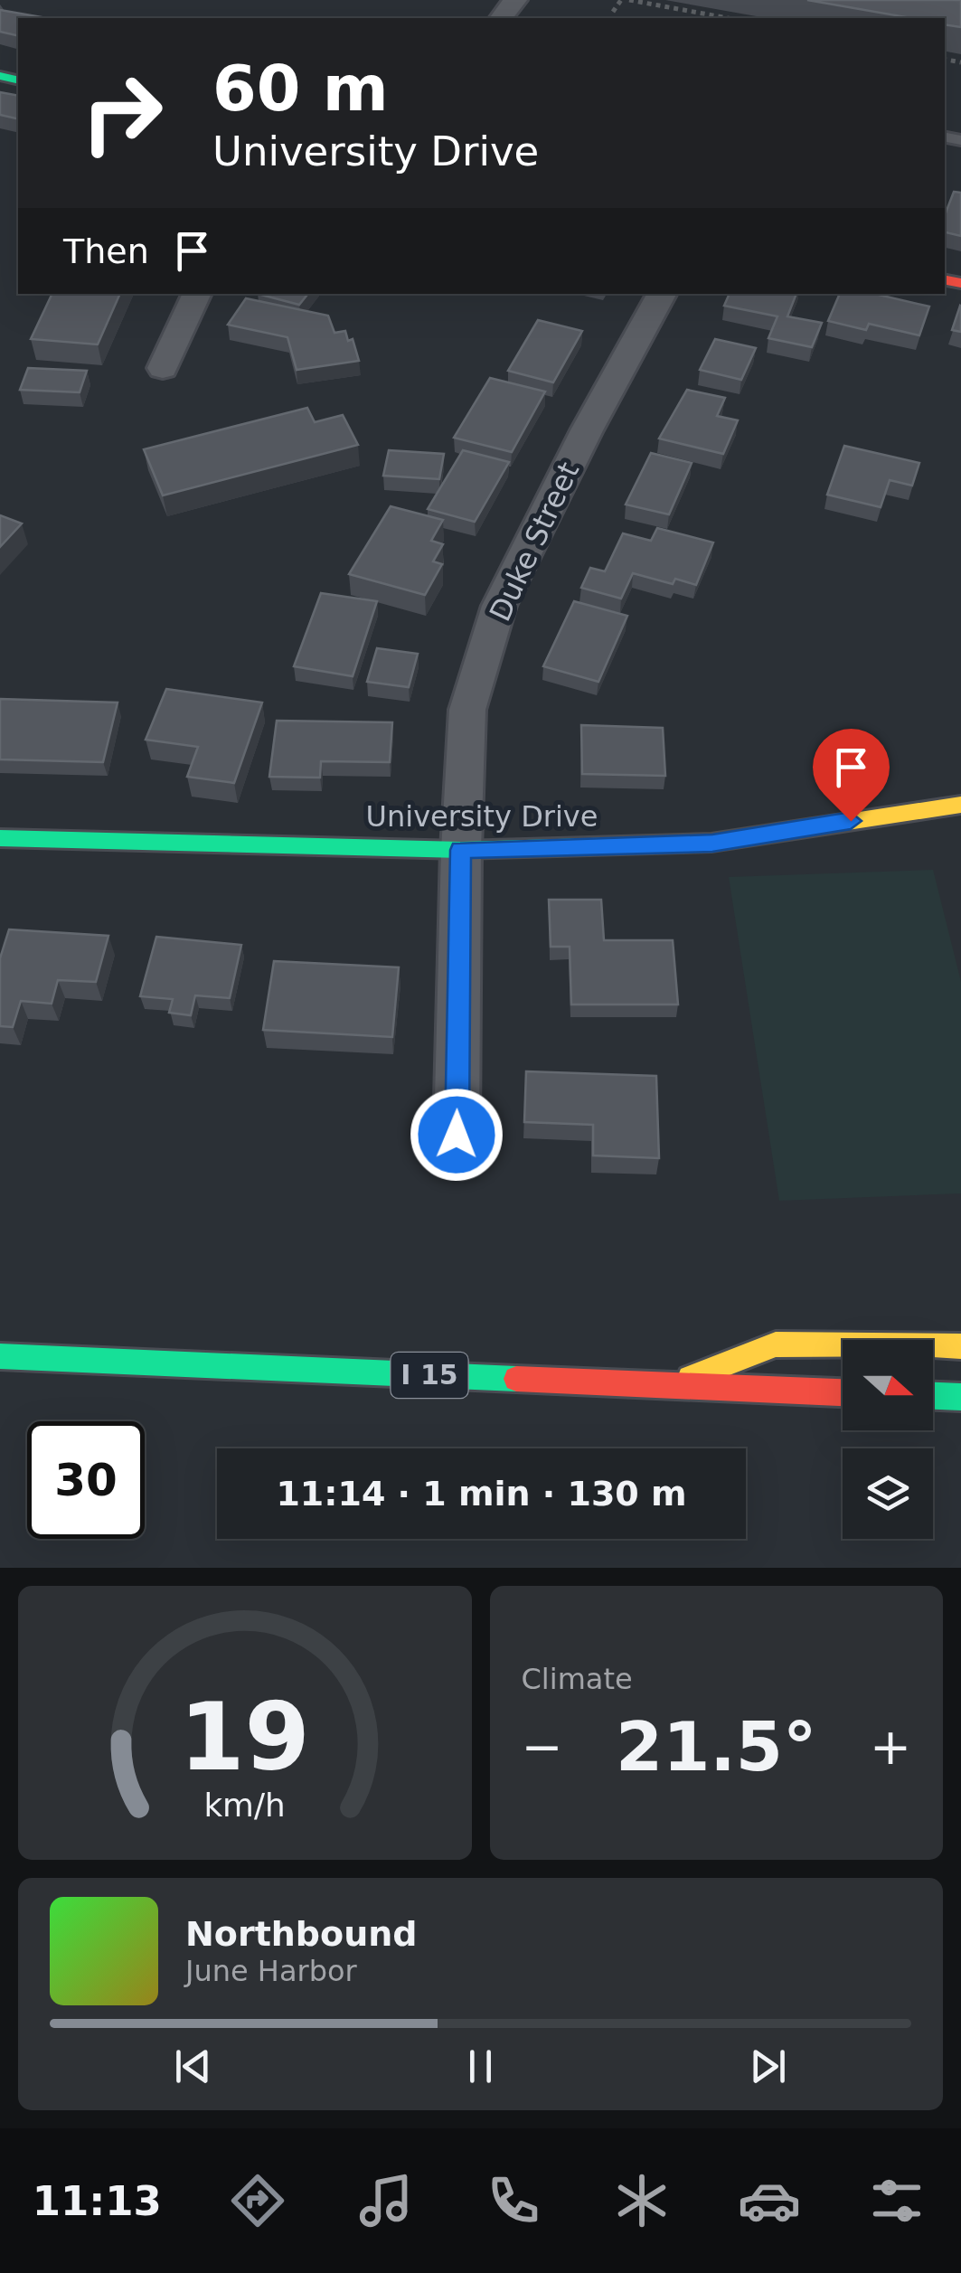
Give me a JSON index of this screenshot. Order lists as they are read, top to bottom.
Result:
{
  "streets": {
    "main road": ["University Drive", "I 15"],
    "street": ["Duke Street"]
  },
  "crossings": [
    ["Duke Street", "University Drive"]
  ],
  "north": "right",
  "page": {
    "turn": ["60 m", "University Drive"],
    "then": "Then",
    "limit": "30",
    "trip": "11:14 · 1 min · 130 m",
    "tile": "Climate",
    "heat": ["−", "21.5°", "+"],
    "song": ["Northbound", "June Harbor"],
    "tabs": "11:13",
    "gauge": ["19", "km/h"]
  }
}
